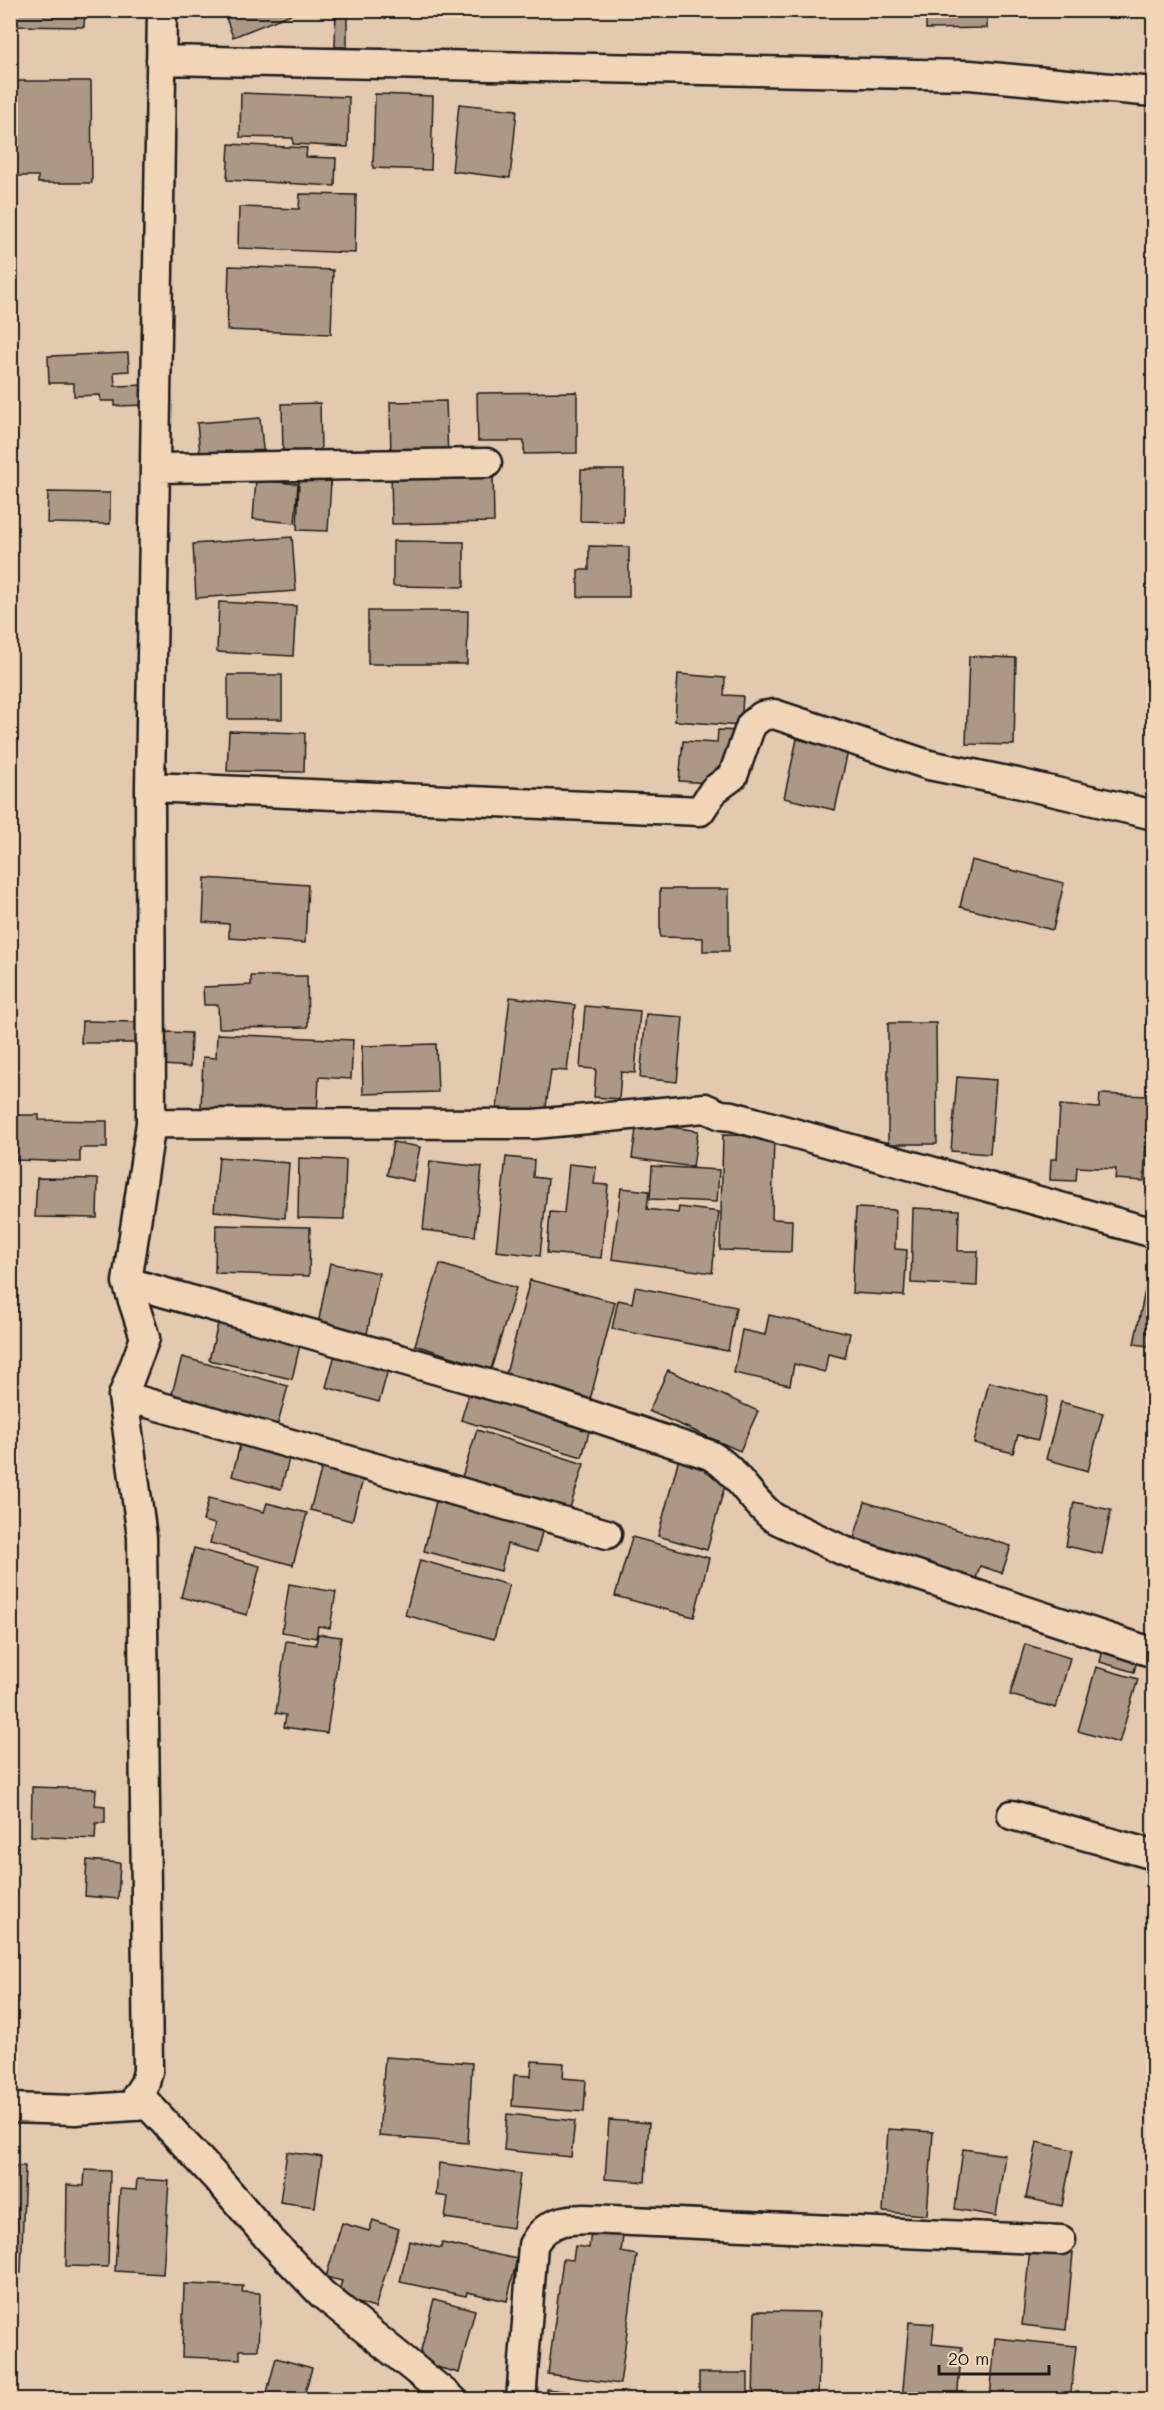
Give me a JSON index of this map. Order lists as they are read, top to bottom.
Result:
{
  "scale_bar": "20 m"
}
